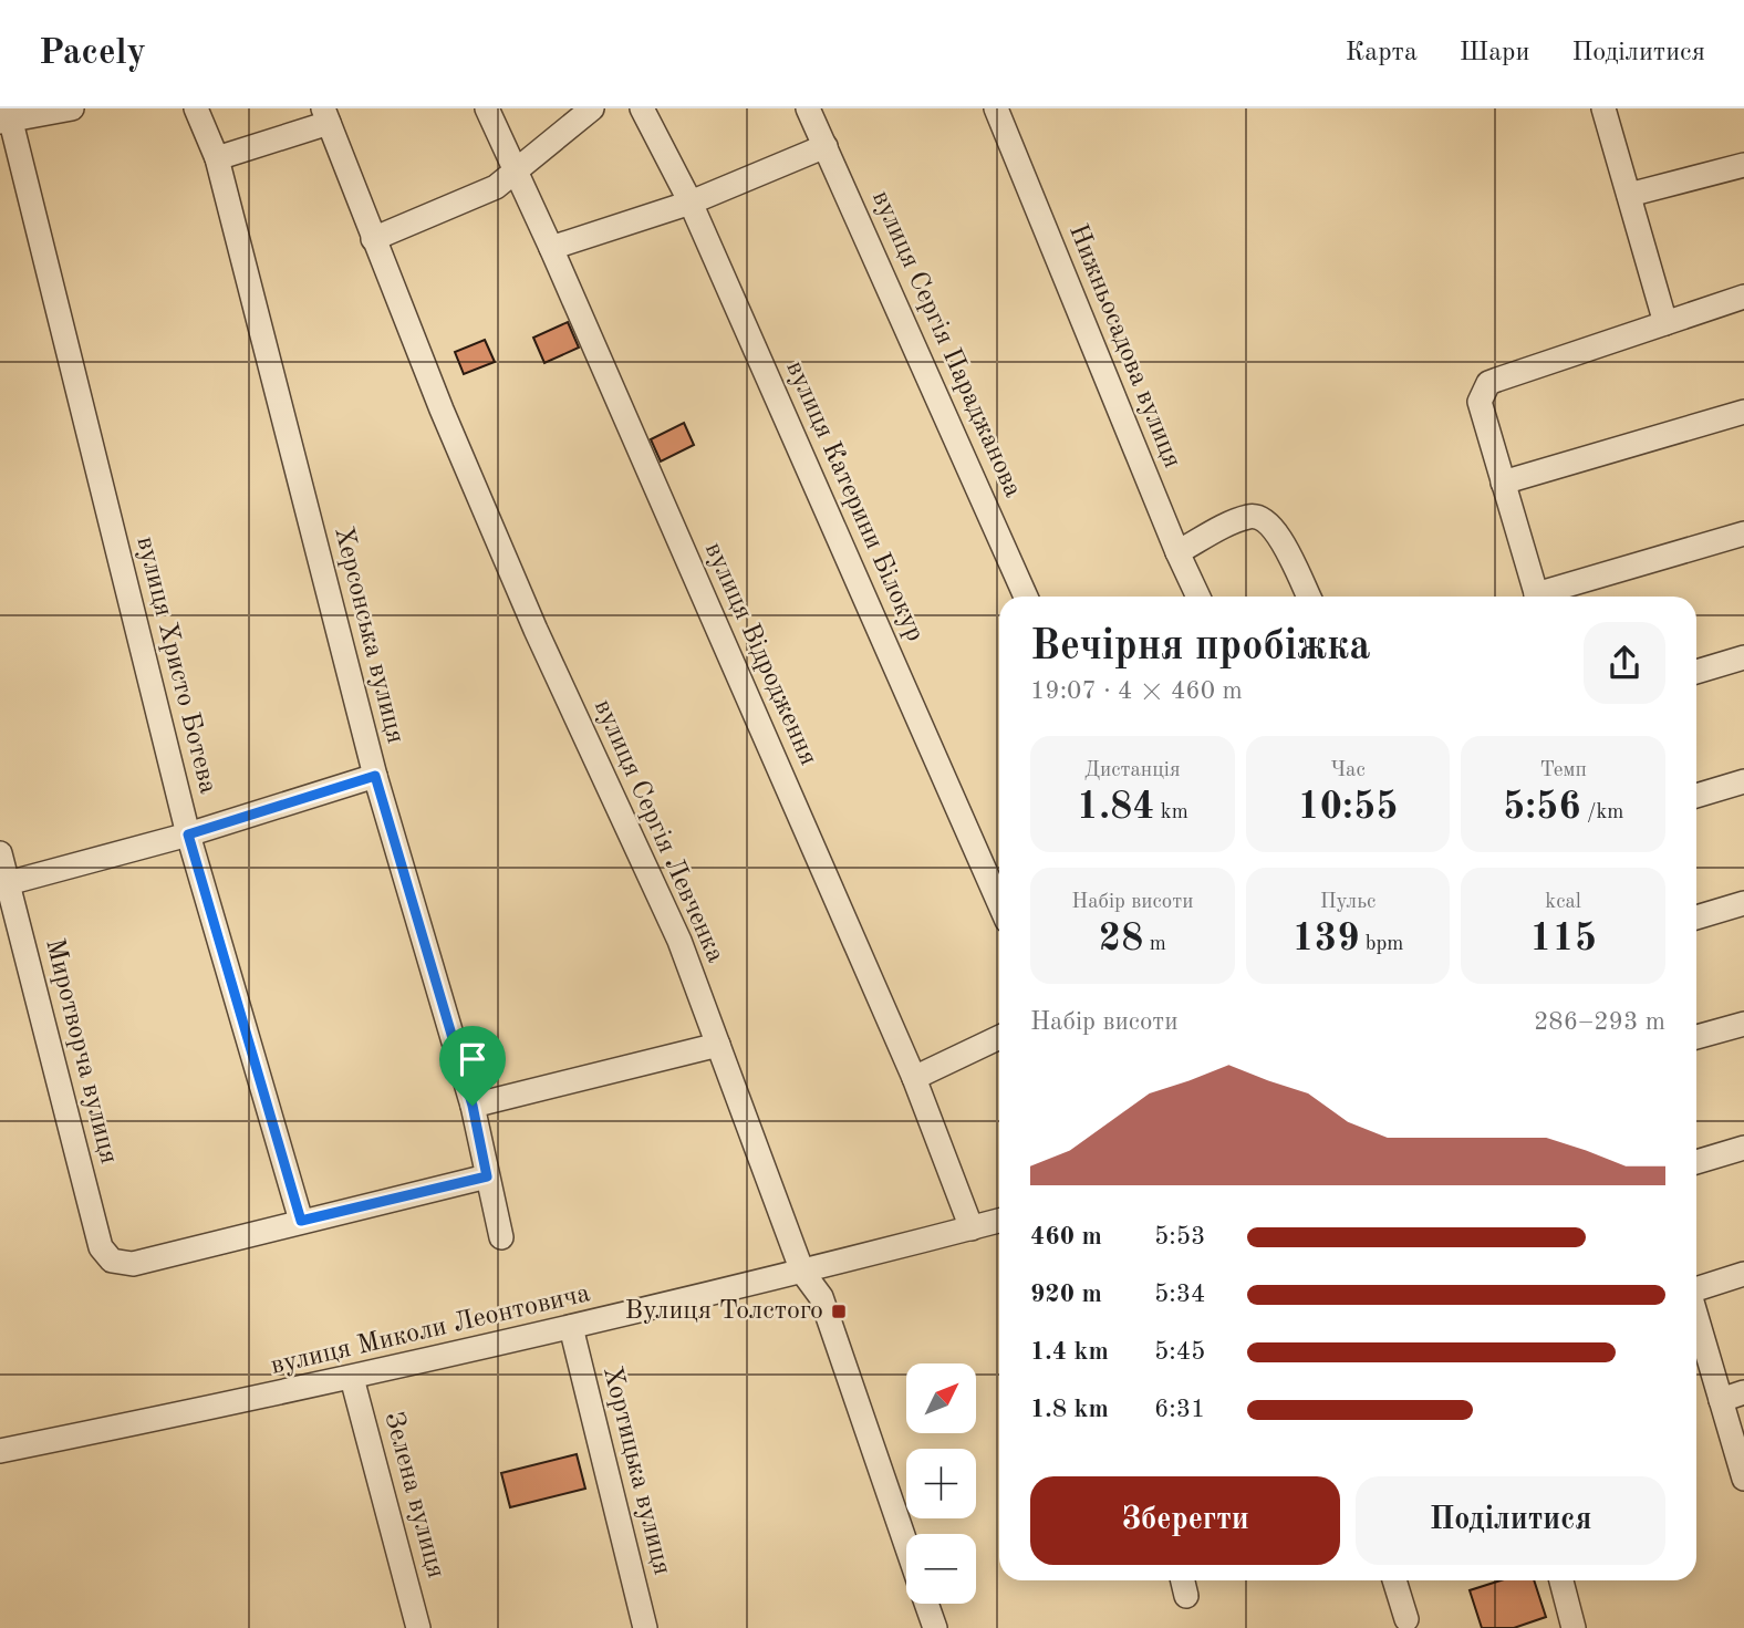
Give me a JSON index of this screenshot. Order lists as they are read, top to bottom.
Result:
{
  "streets": {
    "street": [
      "вулиця Сергія Параджанова",
      "Нижньосадова вулиця",
      "вулиця Катерини Білокур",
      "Херсонська вулиця",
      "вулиця Відродження",
      "вулиця Христо Ботева",
      "вулиця Сергія Левченка",
      "Миротворча вулиця",
      "вулиця Миколи Леонтовича",
      "Хортицька вулиця",
      "Зелена вулиця"
    ]
  },
  "crossings": [
    ["вулиця Відродження", "вулиця Миколи Леонтовича"],
    ["вулиця Христо Ботева", "Миротворча вулиця"],
    ["вулиця Сергія Левченка", "вулиця Миколи Леонтовича"],
    ["вулиця Миколи Леонтовича", "Хортицька вулиця"],
    ["вулиця Миколи Леонтовича", "Зелена вулиця"]
  ],
  "places": {
    "transit": ["Вулиця Толстого"]
  },
  "north": "top right",
  "page": {
    "header": "Pacely",
    "nav": ["Карта", "Шари", "Поділитися"],
    "heading": ["Вечірня пробіжка", "19:07 · 4 × 460 m"],
    "stats": [
      ["Дистанція", "1.84 km"],
      ["Час", "10:55"],
      ["Темп", "5:56 /km"],
      ["Набір висоти", "28 m"],
      ["Пульс", "139 bpm"],
      ["kcal", "115"]
    ],
    "chart": ["Набір висоти", "286–293 m"],
    "list": [
      {
        "name": "460 m",
        "note": "5:53"
      },
      {
        "name": "920 m",
        "note": "5:34"
      },
      {
        "name": "1.4 km",
        "note": "5:45"
      },
      {
        "name": "1.8 km",
        "note": "6:31"
      }
    ],
    "map_buttons": ["+", "−"],
    "buttons": ["Зберегти", "Поділитися"]
  }
}
